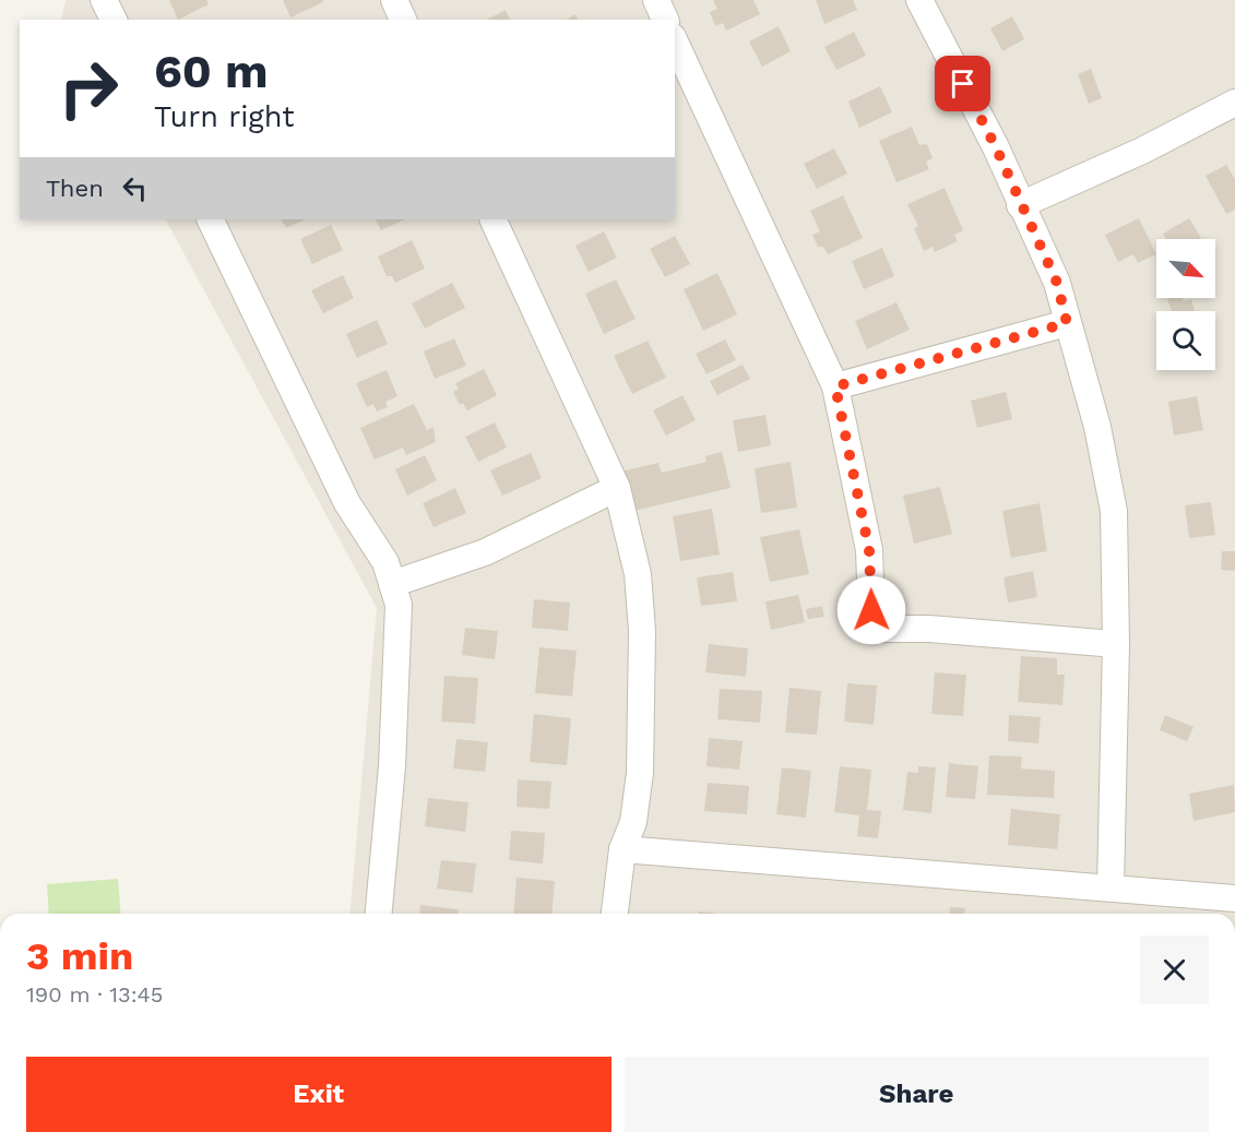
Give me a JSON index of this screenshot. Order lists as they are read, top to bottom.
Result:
{
  "north": "bottom right",
  "page": {
    "turn": ["60 m", "Turn right"],
    "then": "Then",
    "heading": ["3 min", "190 m · 13:45"],
    "buttons": ["Exit", "Share"]
  }
}
